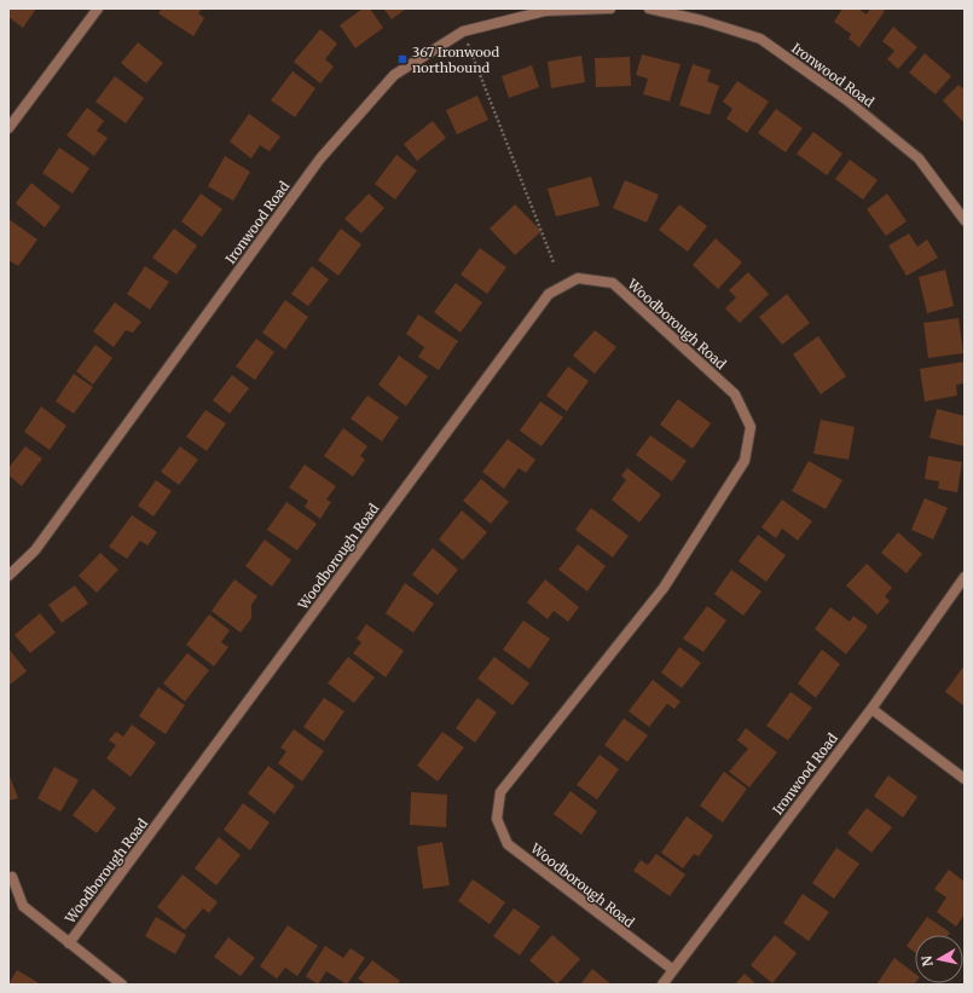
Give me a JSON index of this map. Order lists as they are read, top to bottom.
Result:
{
  "streets": {
    "street": ["Ironwood Road", "Woodborough Road"]
  },
  "crossings": [
    ["Ironwood Road", "Woodborough Road"]
  ],
  "places": {
    "transit": ["367 Ironwood northbound"]
  },
  "north": "left"
}
